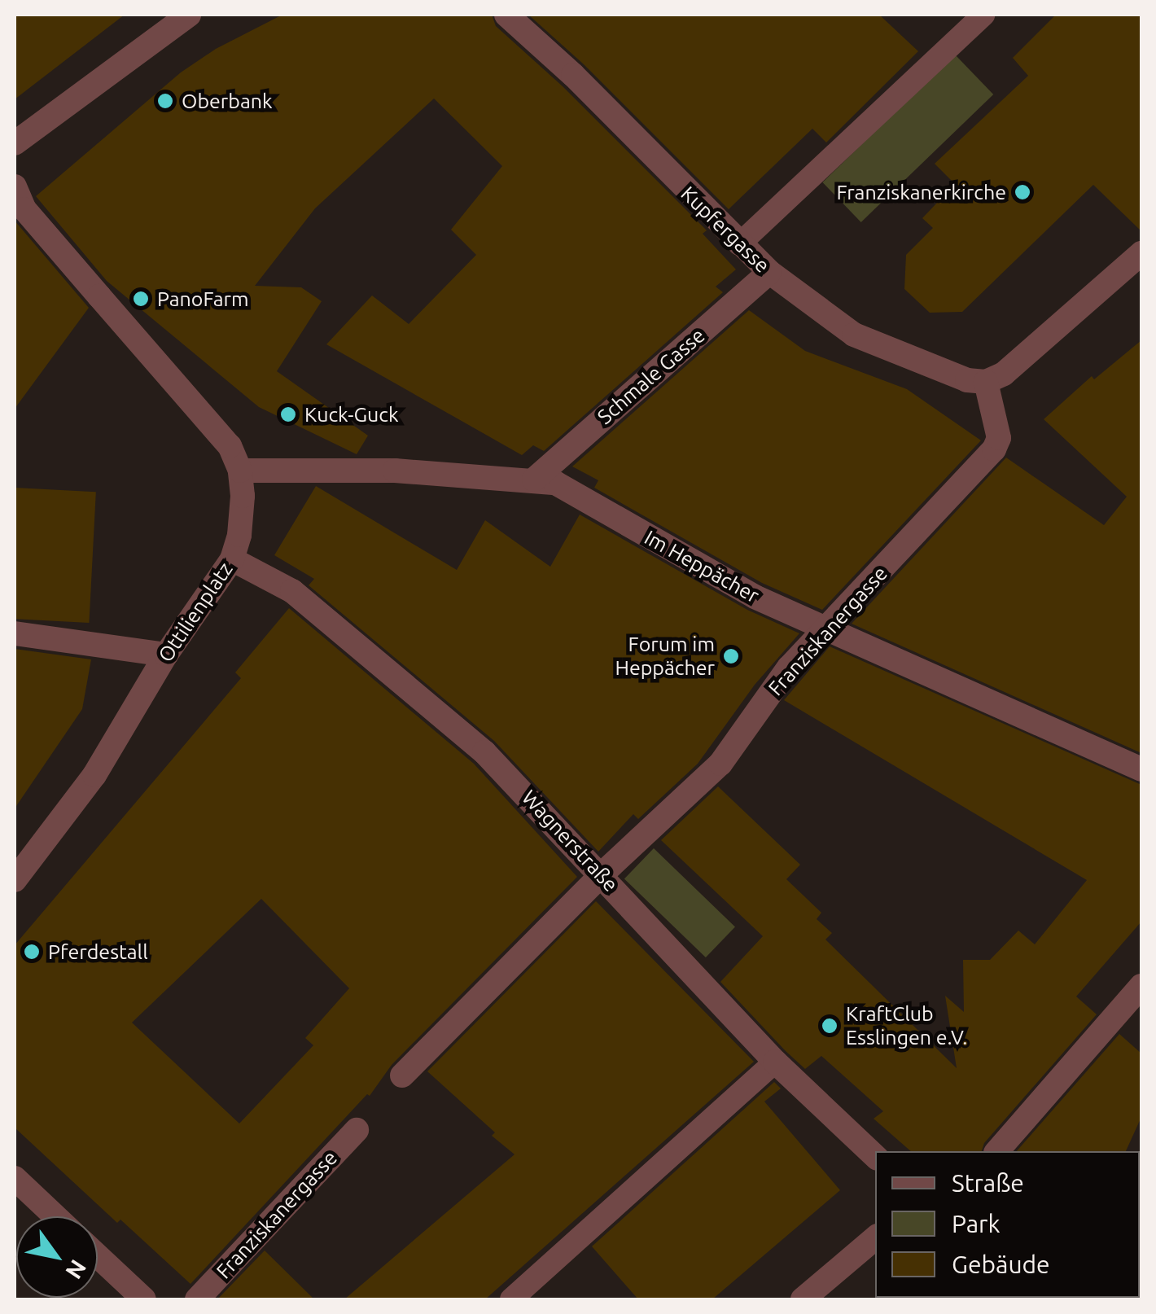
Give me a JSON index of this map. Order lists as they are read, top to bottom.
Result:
{
  "streets": {
    "street": [
      "Kupfergasse",
      "Schmale Gasse",
      "Im Heppächer",
      "Ottilienplatz",
      "Franziskanergasse",
      "Wagnerstraße"
    ]
  },
  "crossings": [
    ["Kupfergasse", "Schmale Gasse"],
    ["Kupfergasse", "Franziskanergasse"],
    ["Schmale Gasse", "Im Heppächer"],
    ["Im Heppächer", "Ottilienplatz"],
    ["Im Heppächer", "Franziskanergasse"],
    ["Ottilienplatz", "Wagnerstraße"],
    ["Franziskanergasse", "Wagnerstraße"]
  ],
  "places": [
    "Oberbank",
    "Franziskanerkirche",
    "PanoFarm",
    "Kuck-Guck",
    "Forum im Heppächer",
    "Pferdestall",
    "KraftClub Esslingen e.V."
  ],
  "legend": ["Straße", "Park", "Gebäude"],
  "north": "bottom right"
}
